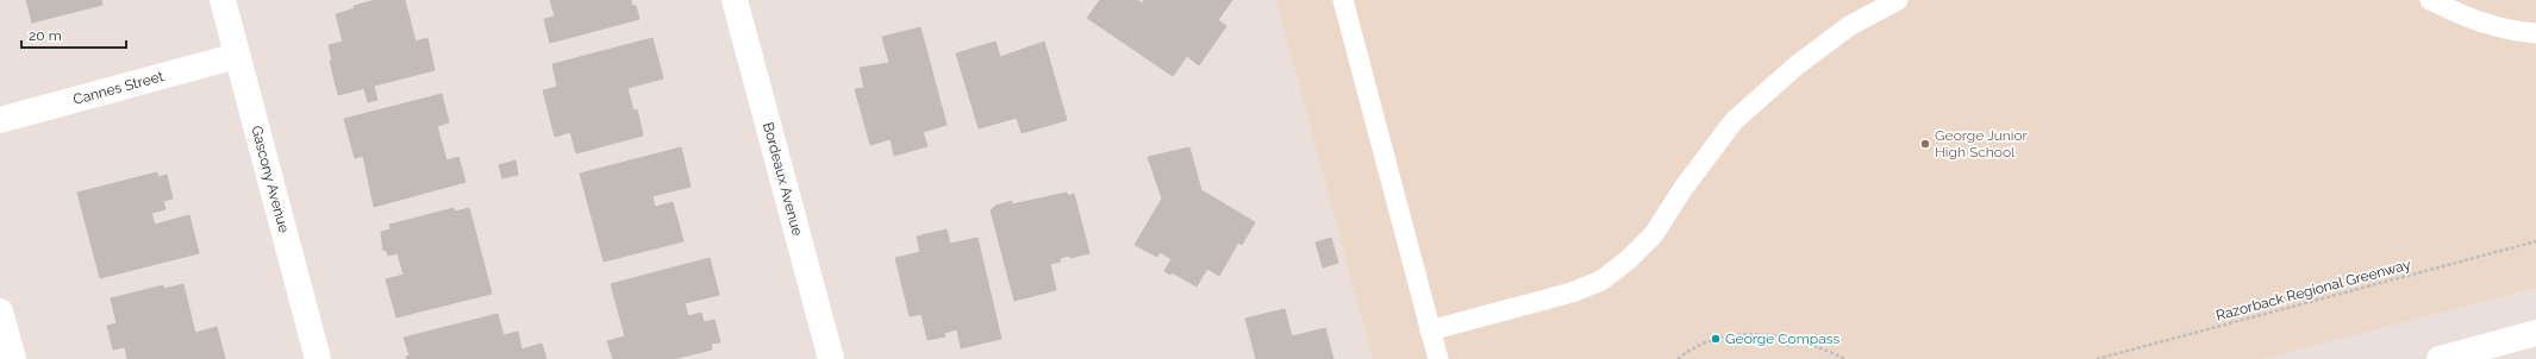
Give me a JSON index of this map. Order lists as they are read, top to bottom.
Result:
{
  "streets": {
    "street": ["Cannes Street", "Gascony Avenue", "Bordeaux Avenue"],
    "path": ["Razorback Regional Greenway"]
  },
  "crossings": [
    ["Cannes Street", "Gascony Avenue"]
  ],
  "places": ["George Junior High School", "George Compass"],
  "scale_bar": "20 m"
}
